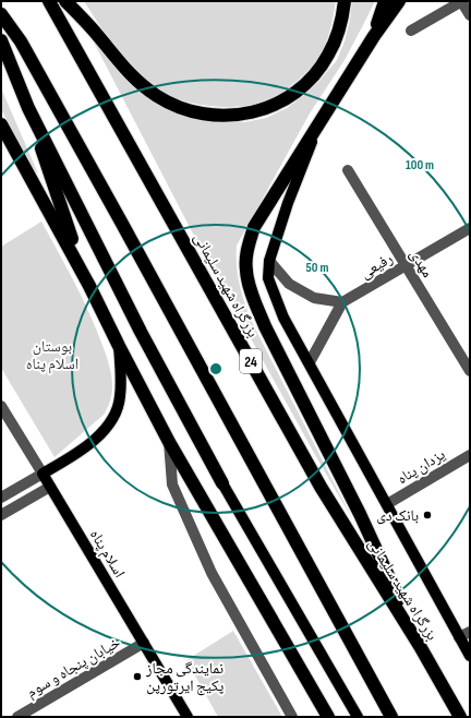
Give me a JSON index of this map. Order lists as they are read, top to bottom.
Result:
{
  "streets": {
    "highway": ["بزرگراه شهید سلیمانی", "24"],
    "main road": ["اسلام پناه"],
    "street": [
      "مهدی",
      "رفیعی",
      "یزدان پناه",
      "خیابان پنجاه و سوم"
    ]
  },
  "crossings": [
    ["مهدی", "رفیعی"],
    ["بزرگراه شهید سلیمانی", "یزدان پناه"],
    ["اسلام پناه", "خیابان پنجاه و سوم"]
  ],
  "parks": ["بوستان اسلام پناه"],
  "places": ["بانک دی", "نمایندگی مجاز پکیج ایرتورپن"],
  "rings": ["100 m", "50 m"]
}
